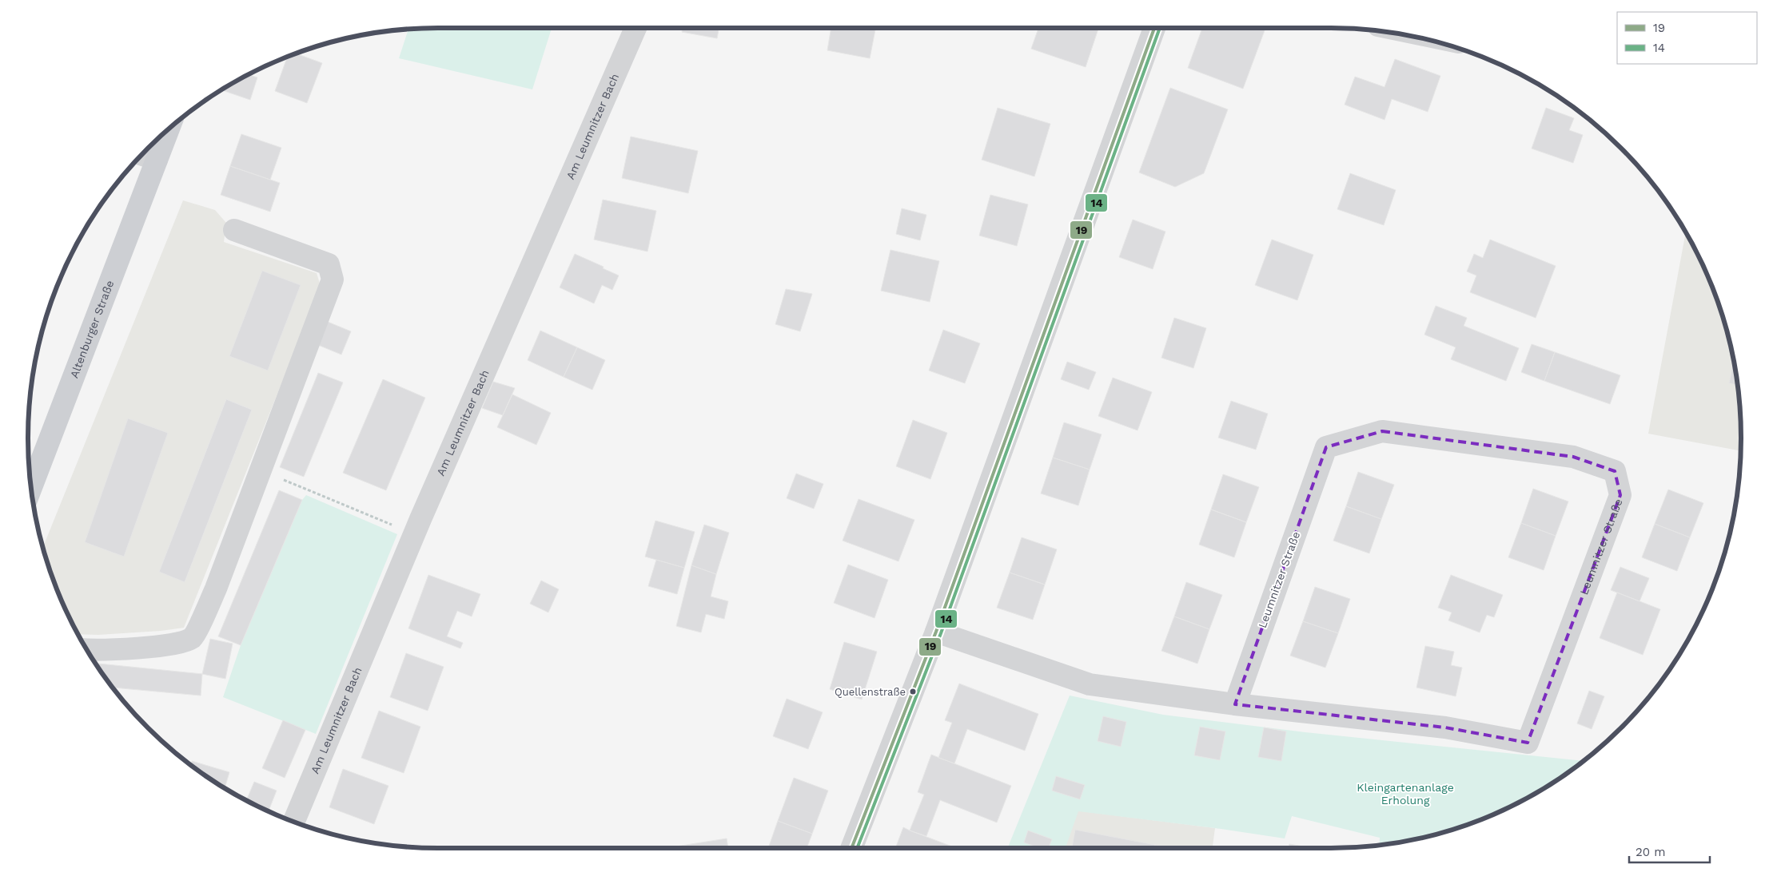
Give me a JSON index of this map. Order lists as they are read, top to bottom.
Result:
{
  "streets": {
    "main road": ["Altenburger Straße"],
    "street": ["Am Leumnitzer Bach", "Leumnitzer Straße"]
  },
  "parks": ["Kleingartenanlage Erholung"],
  "places": ["Quellenstraße"],
  "lines": ["transit line 19", "transit line 14"],
  "legend": ["19", "14"],
  "scale_bar": "20 m"
}
